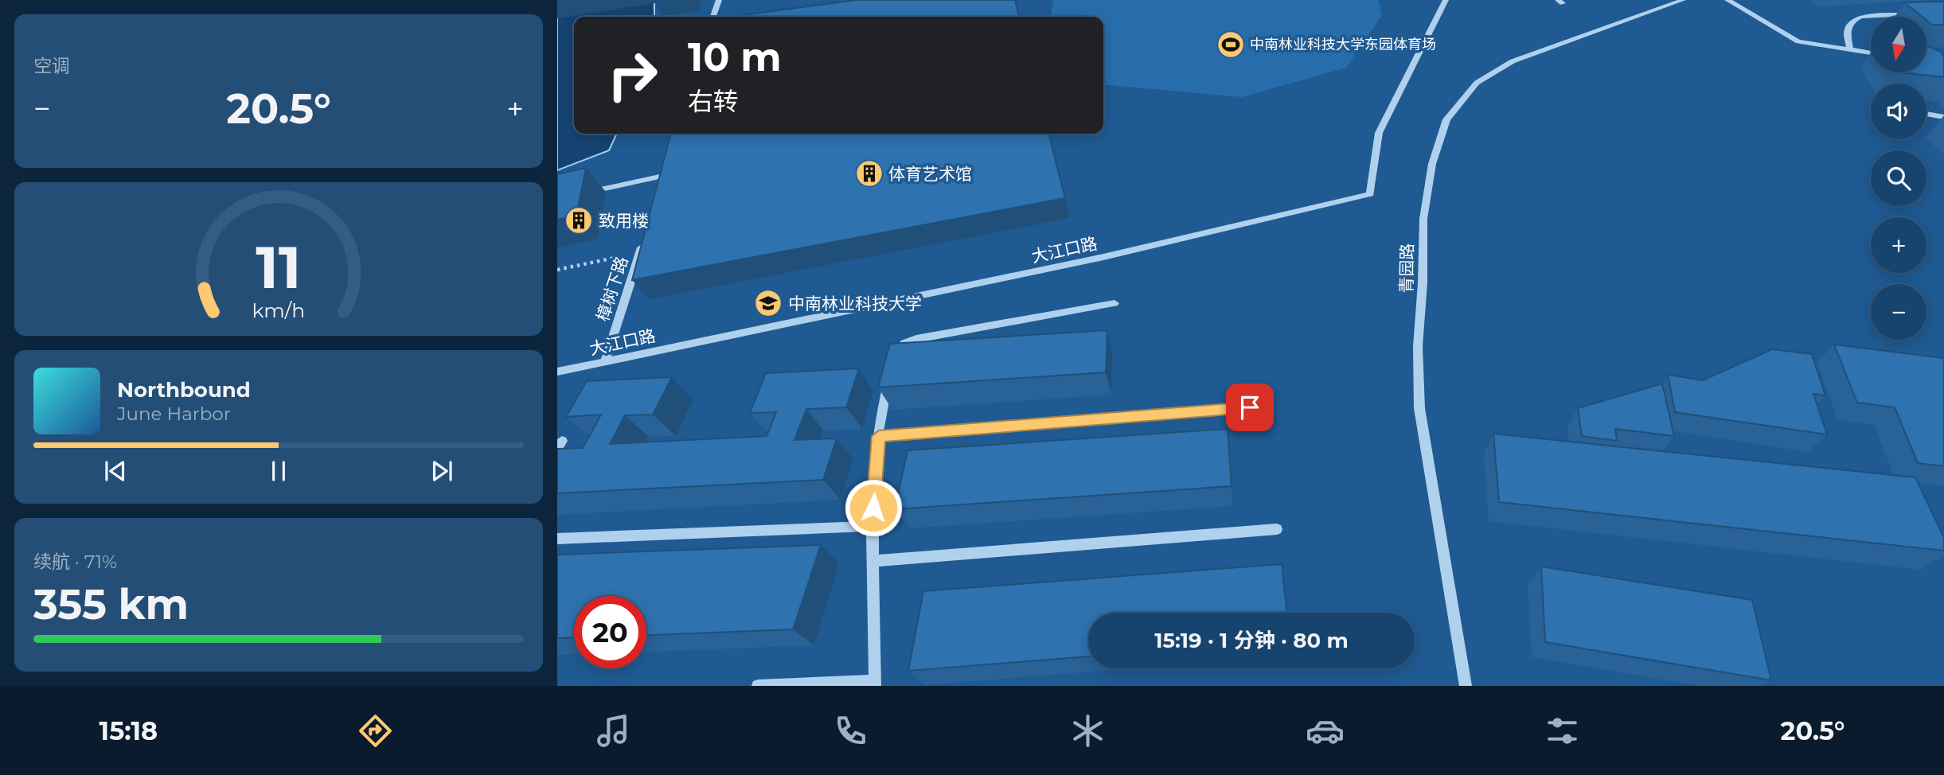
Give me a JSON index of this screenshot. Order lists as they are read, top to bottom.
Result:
{
  "streets": {
    "street": ["大江口路", "青园路", "樟树下路"]
  },
  "crossings": [
    ["大江口路", "樟树下路"]
  ],
  "places": {
    "sports": ["中南林业科技大学东园体育场"],
    "building": ["体育艺术馆", "致用楼"],
    "school or university": ["中南林业科技大学"]
  },
  "north": "bottom",
  "page": {
    "tile": [
      "空调",
      ["续航 · 71%", "355 km"]
    ],
    "map_buttons": ["+", "−"],
    "turn": ["10 m", "右转"],
    "heat": ["−", "20.5°", "+"],
    "song": ["Northbound", "June Harbor"],
    "limit": "20",
    "trip": "15:19 · 1 分钟 · 80 m",
    "tabs": ["15:18", "20.5°"],
    "gauge": ["11", "km/h"]
  }
}
